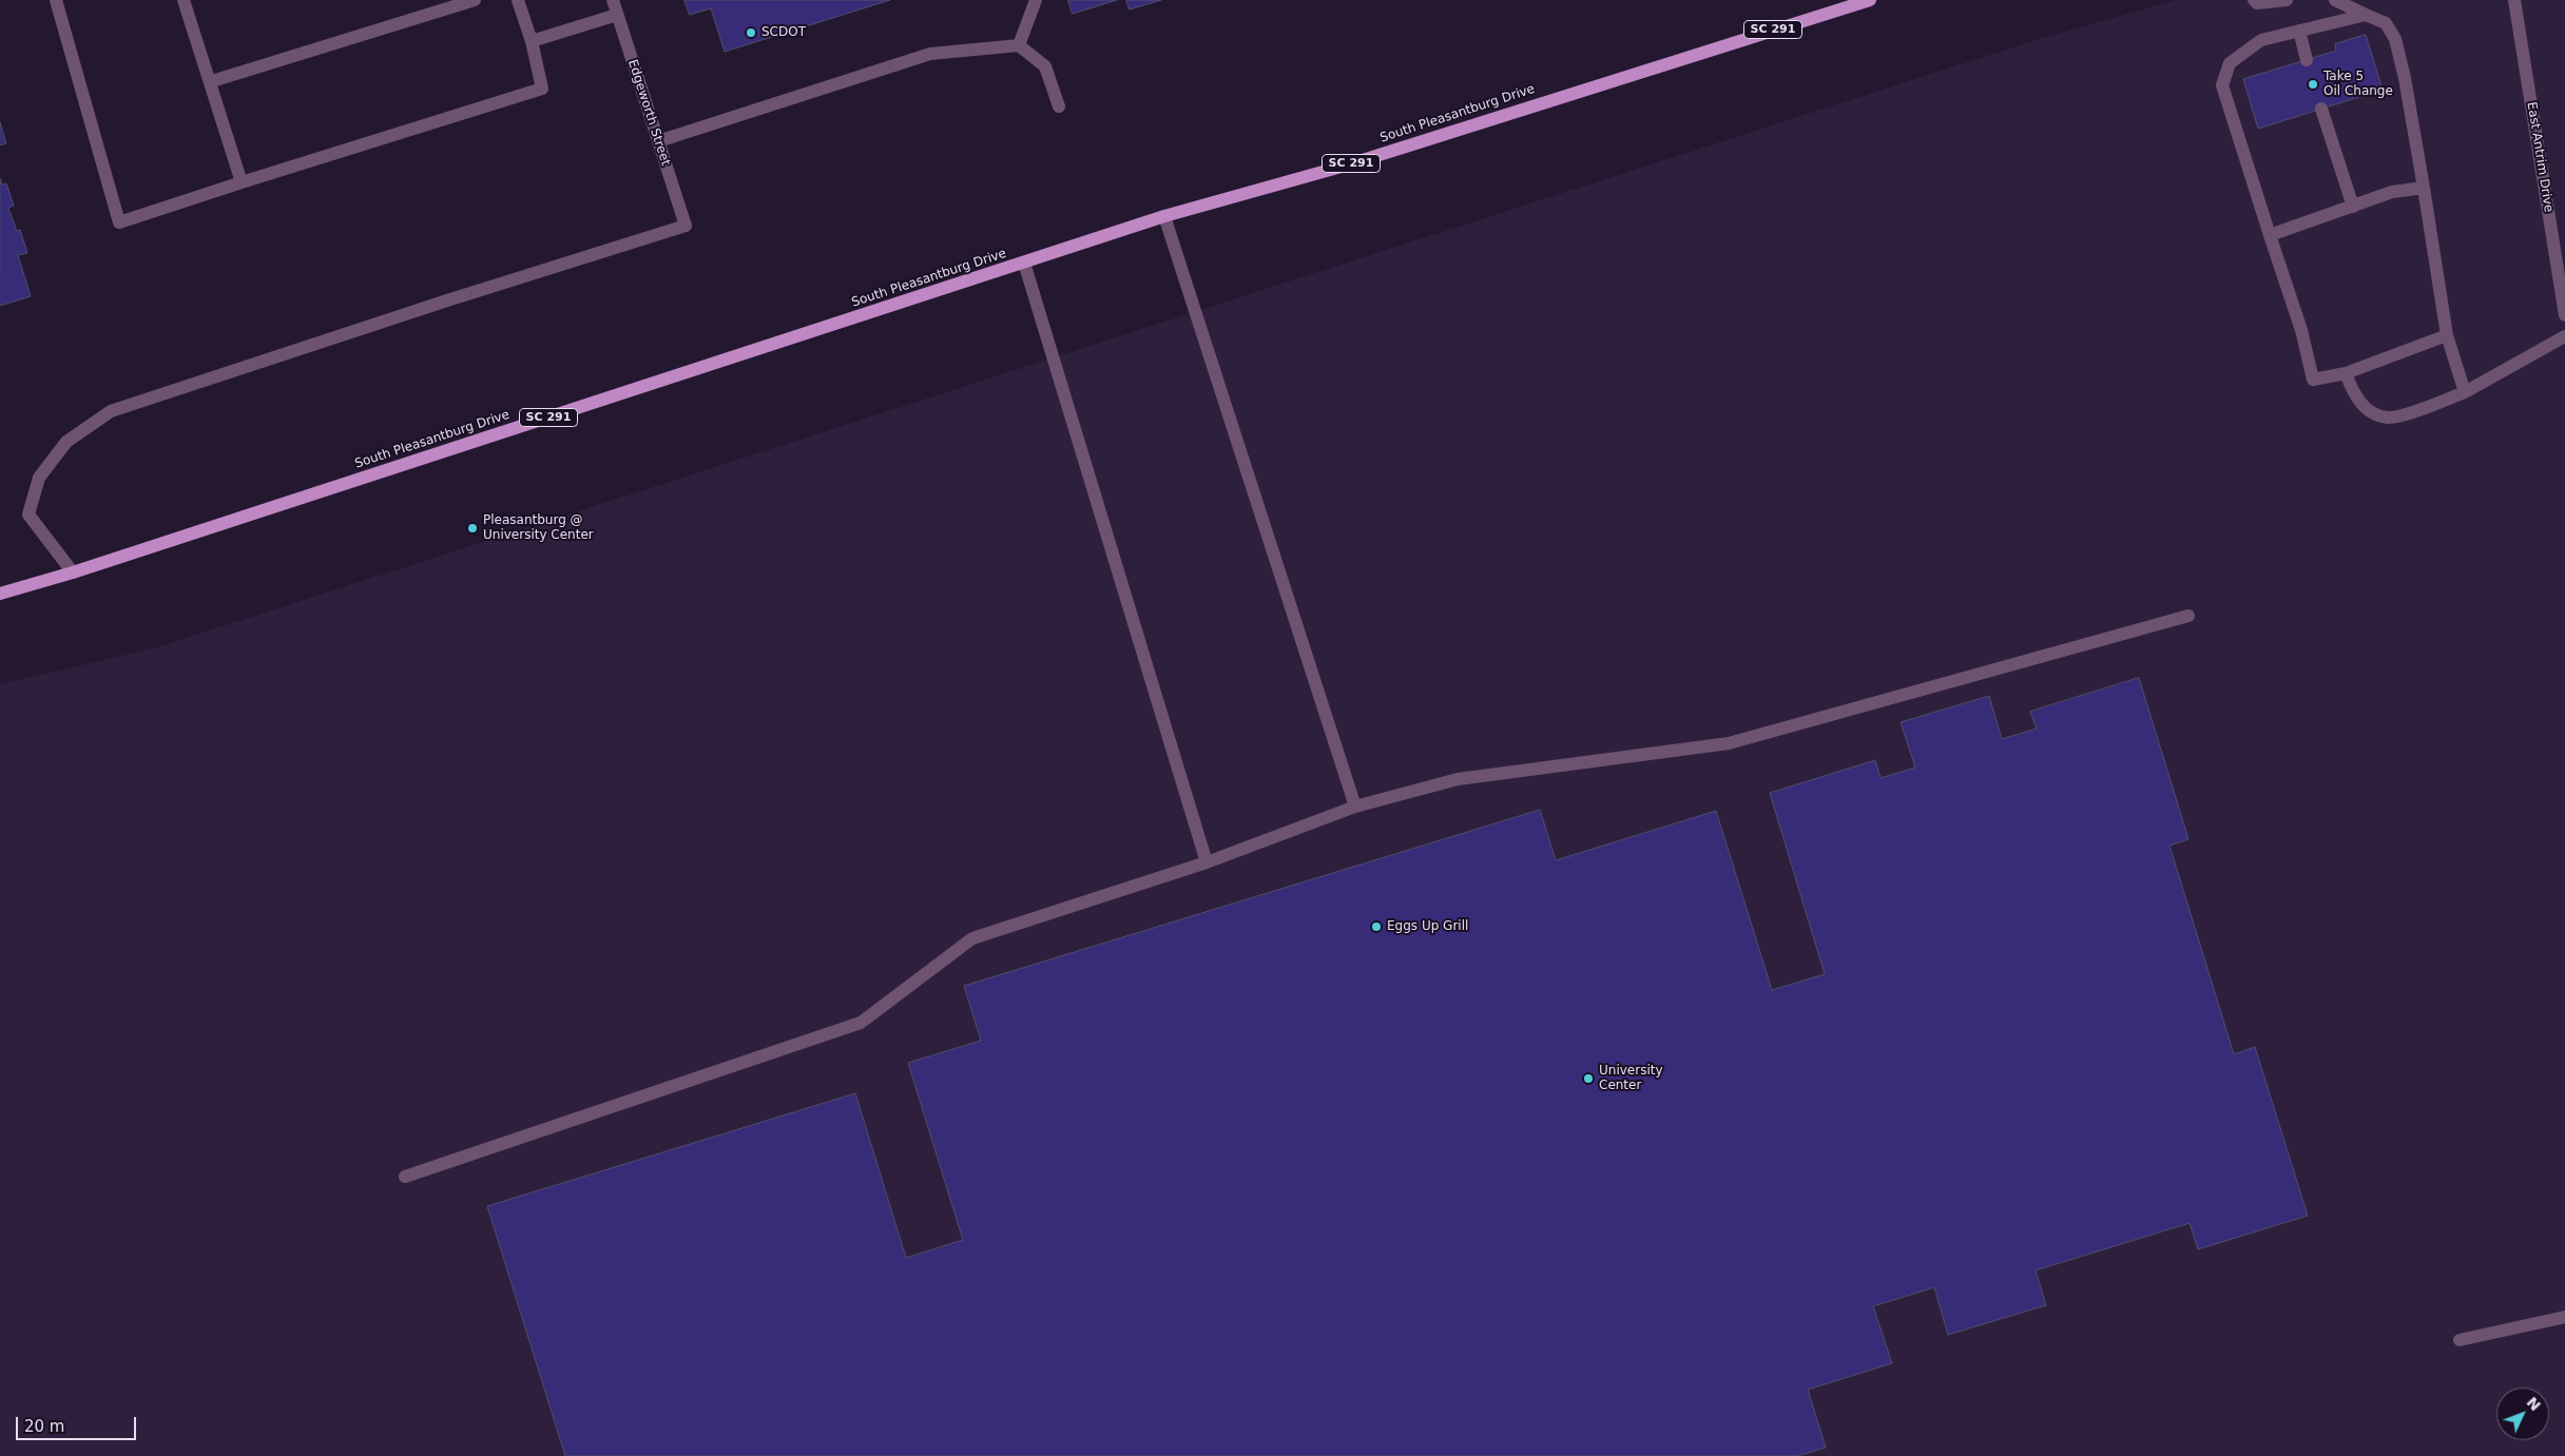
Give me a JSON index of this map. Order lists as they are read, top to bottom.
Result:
{
  "streets": {
    "main road": ["SC 291", "South Pleasantburg Drive"],
    "street": ["Edgeworth Street", "East Antrim Drive"]
  },
  "crossings": [
    ["Edgeworth Street", "South Pleasantburg Drive"]
  ],
  "places": [
    "SCDOT",
    "Take 5 Oil Change",
    "Pleasantburg @ University Center",
    "Eggs Up Grill",
    "University Center"
  ],
  "scale_bar": "20 m",
  "north": "top right"
}
